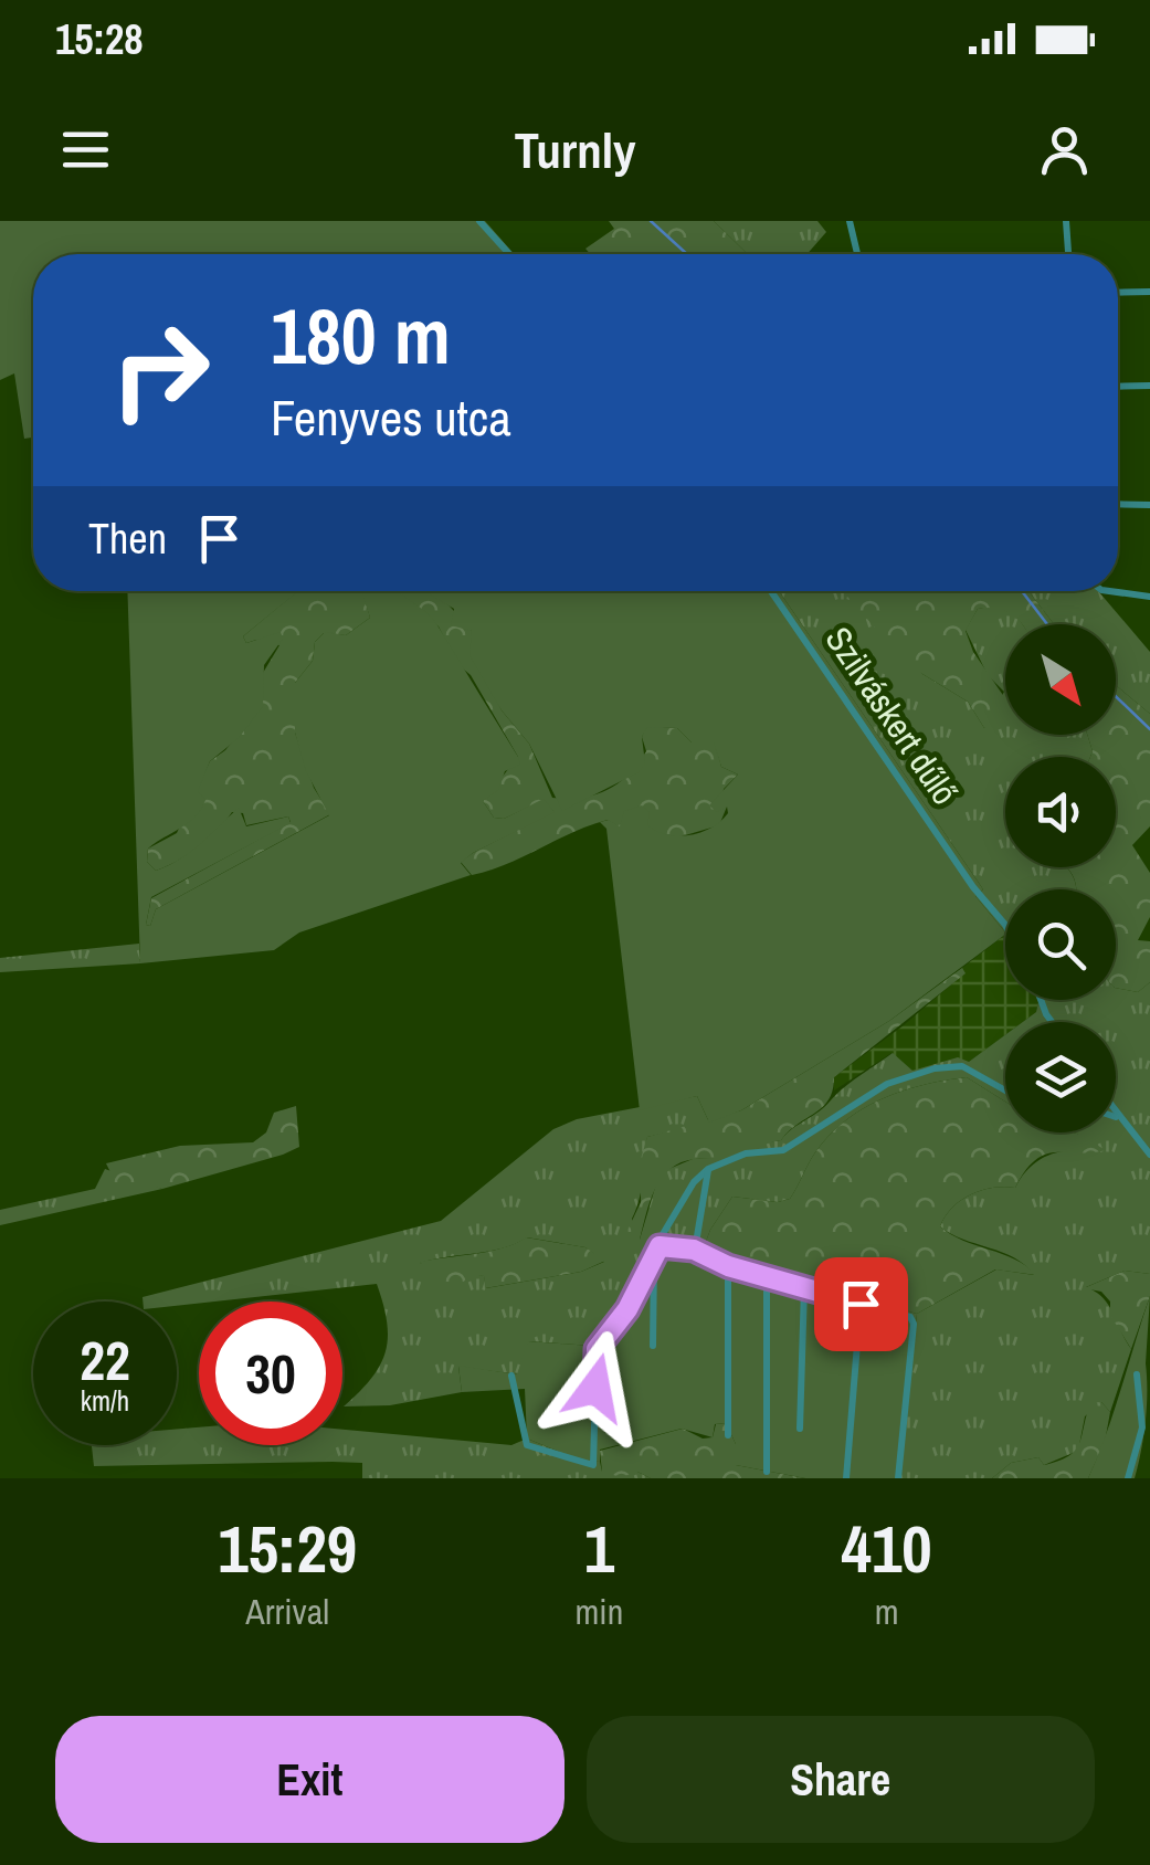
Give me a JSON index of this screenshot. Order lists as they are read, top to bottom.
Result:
{
  "streets": {
    "street": ["Szilváskert dűlő"]
  },
  "north": "bottom right",
  "page": {
    "status": "15:28",
    "header": "Turnly",
    "turn": ["180 m", "Fenyves utca"],
    "then": "Then",
    "speed": "22 km/h",
    "limit": "30",
    "eta": [
      "15:29",
      "Arrival",
      "1",
      "min",
      "410",
      "m"
    ],
    "buttons": ["Exit", "Share"]
  }
}
